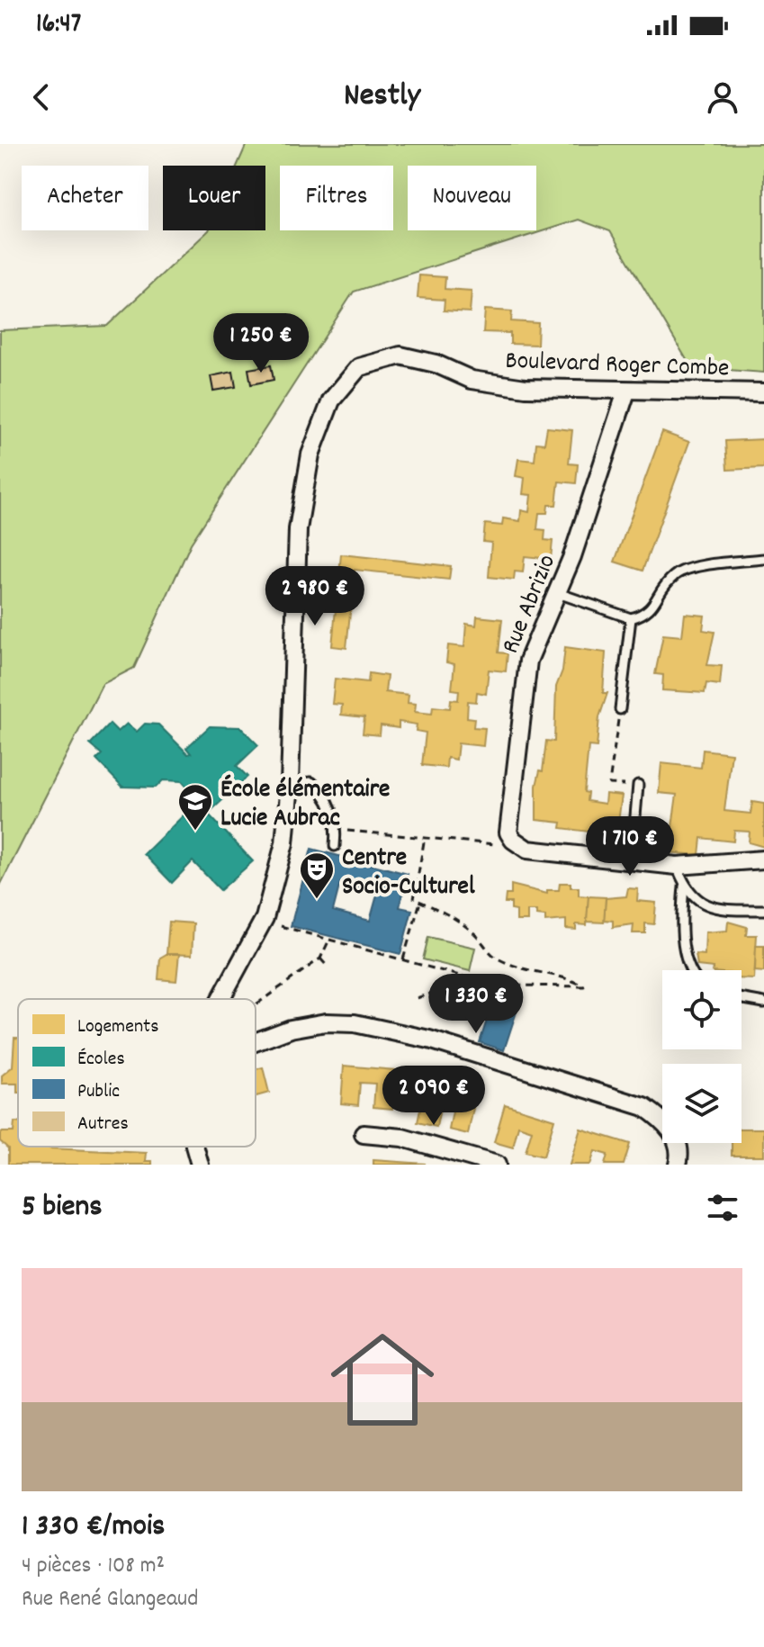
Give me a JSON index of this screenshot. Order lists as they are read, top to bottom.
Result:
{
  "streets": {
    "street": ["Boulevard Roger Combe", "Rue Abrizio"]
  },
  "crossings": [
    ["Boulevard Roger Combe", "Rue Abrizio"]
  ],
  "places": {
    "school or university": ["École élémentaire Lucie Aubrac"],
    "theatre": ["Centre Socio-Culturel"]
  },
  "legend": [
    "Logements",
    "Écoles",
    "Public",
    "Autres"
  ],
  "page": {
    "status": "16:47",
    "header": "Nestly",
    "chip": [
      "Acheter",
      "Louer",
      "Filtres",
      "Nouveau"
    ],
    "price": [
      "1 250 €",
      "2 980 €",
      "1 710 €",
      "1 330 €",
      "2 090 €"
    ],
    "heading": "5 biens",
    "list": [
      {
        "name": "1 330 €/mois",
        "note": "4 pièces · 108 m² · Rue René Glangeaud"
      }
    ]
  }
}
